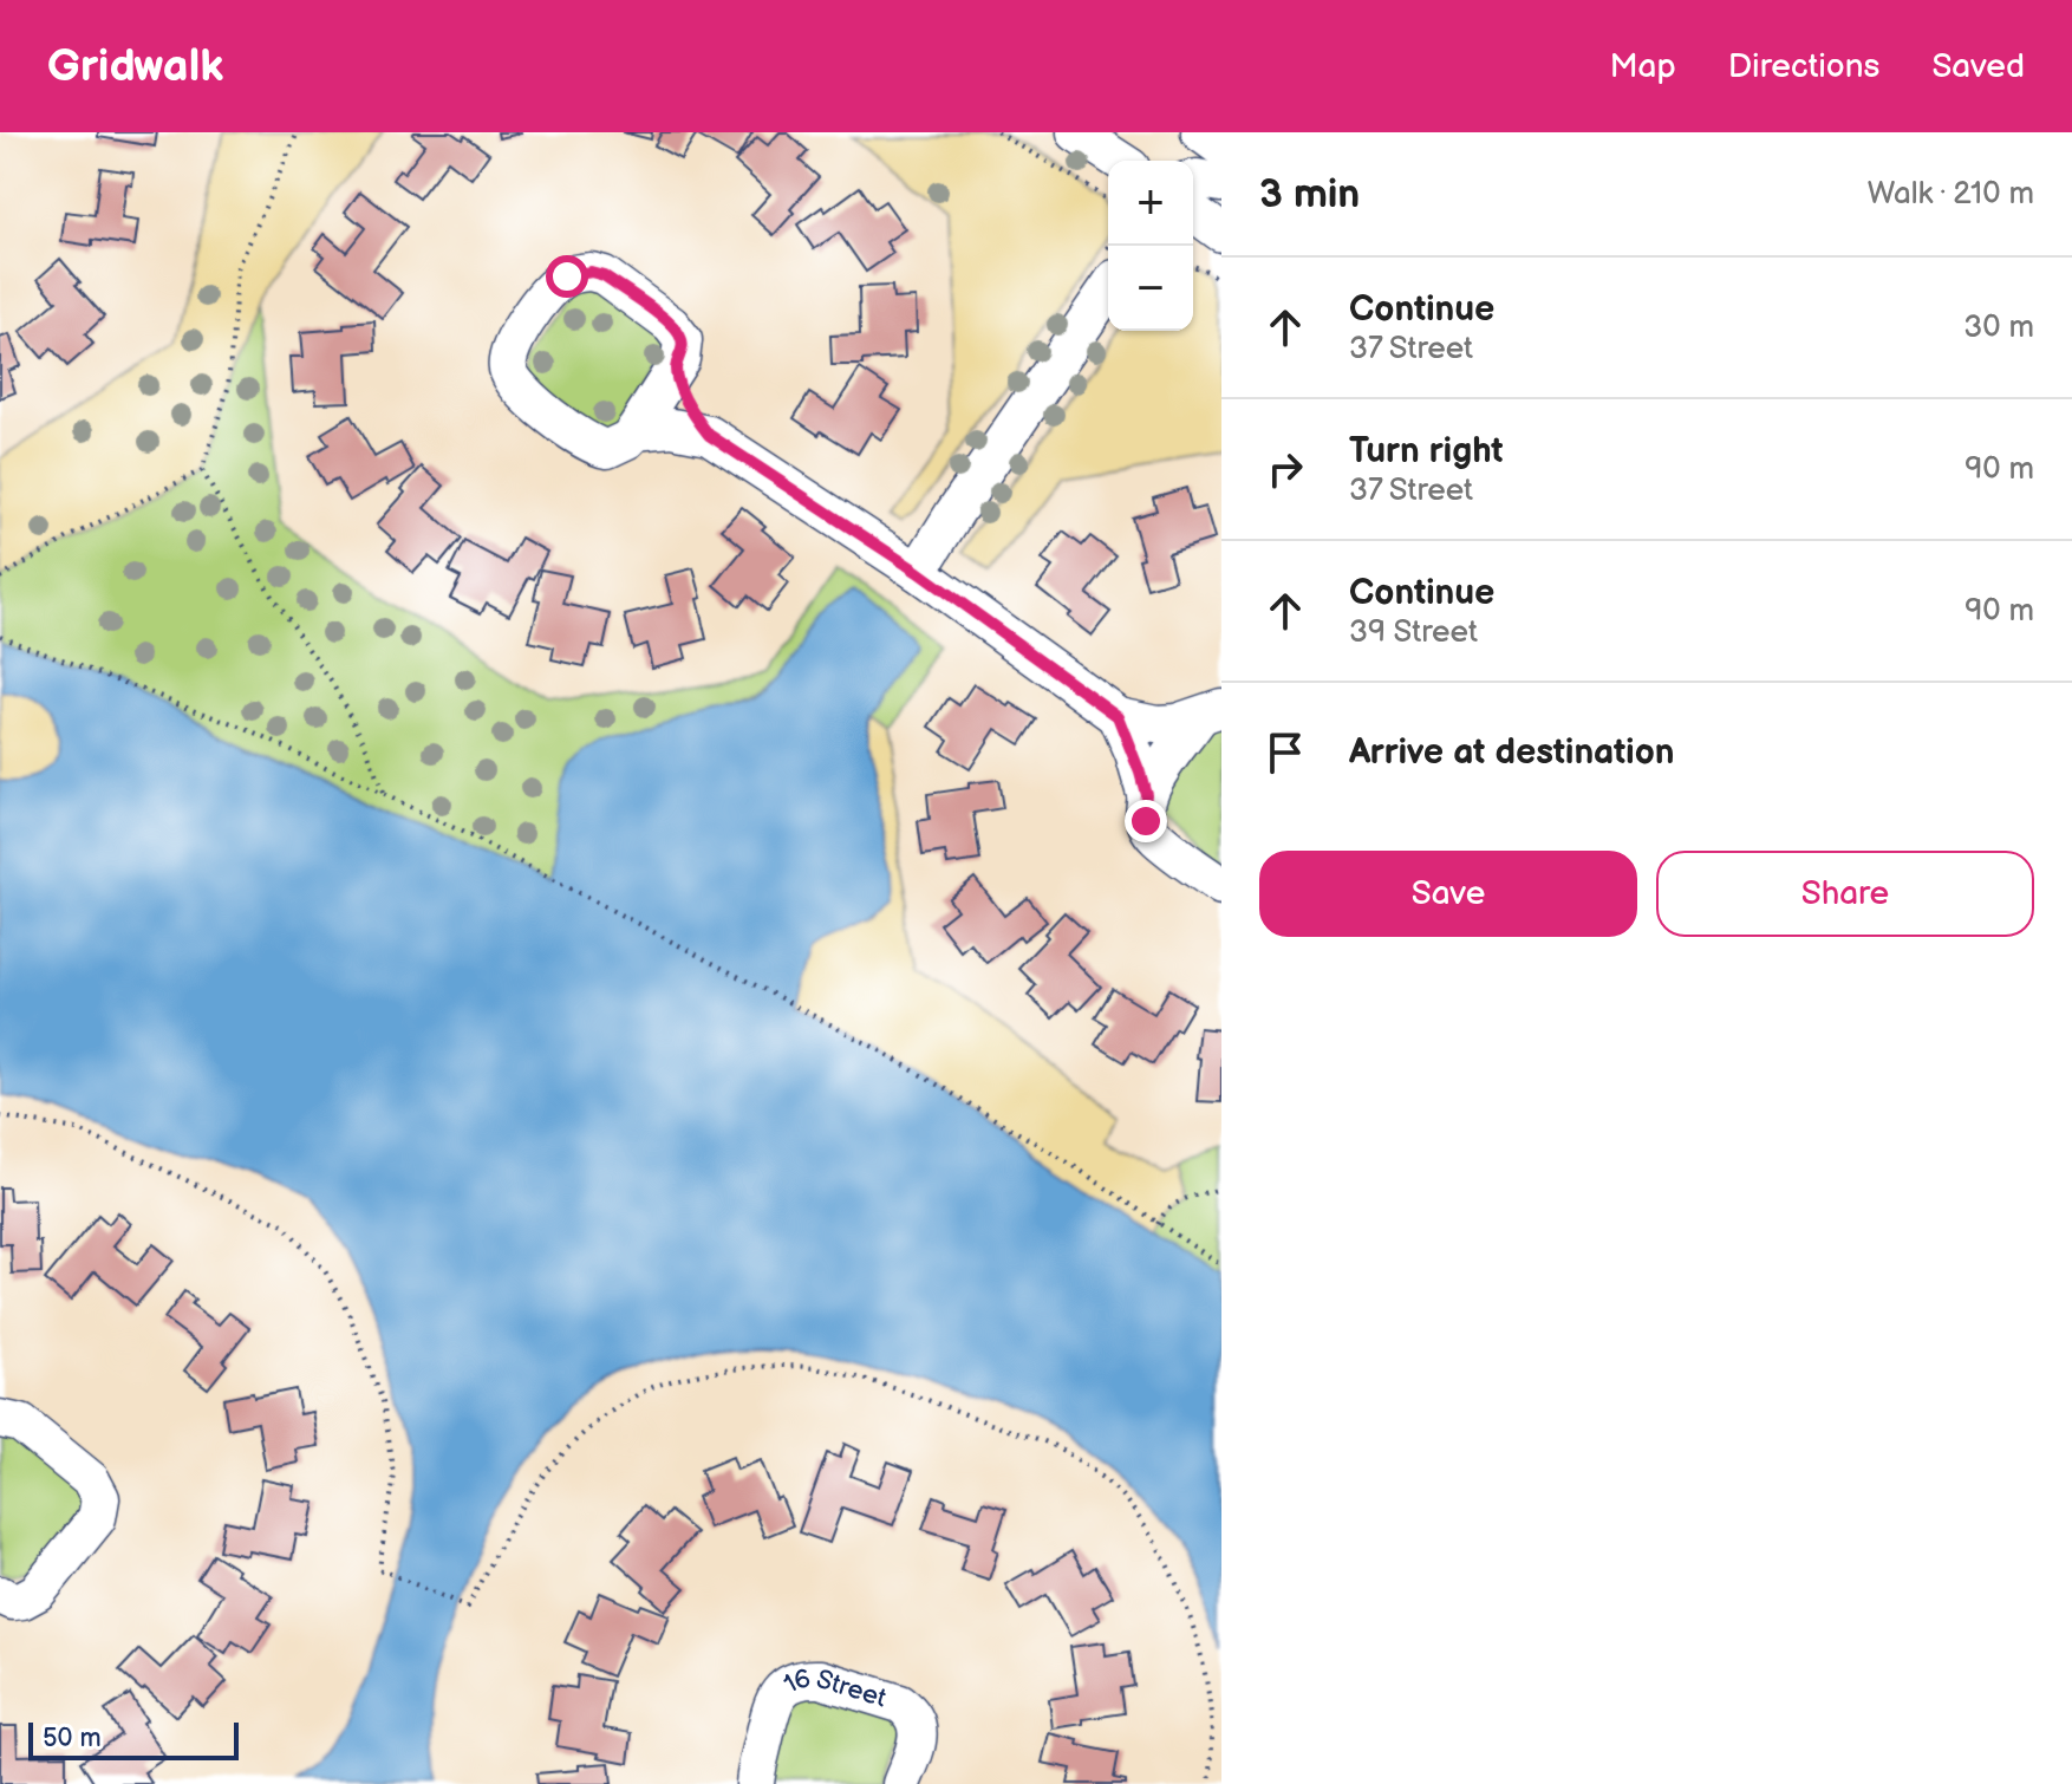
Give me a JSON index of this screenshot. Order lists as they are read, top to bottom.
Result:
{
  "streets": {
    "street": ["16 Street"]
  },
  "scale_bar": "50 m",
  "page": {
    "header": "Gridwalk",
    "nav": ["Map", "Directions", "Saved"],
    "heading": ["3 min", "Walk · 210 m"],
    "map_buttons": ["+", "−"],
    "list": [
      ["Continue", "37 Street", "30 m"],
      ["Turn right", "37 Street", "90 m"],
      ["Continue", "39 Street", "90 m"],
      "Arrive at destination"
    ],
    "buttons": ["Save", "Share"],
    "scale": "50 m"
  }
}
